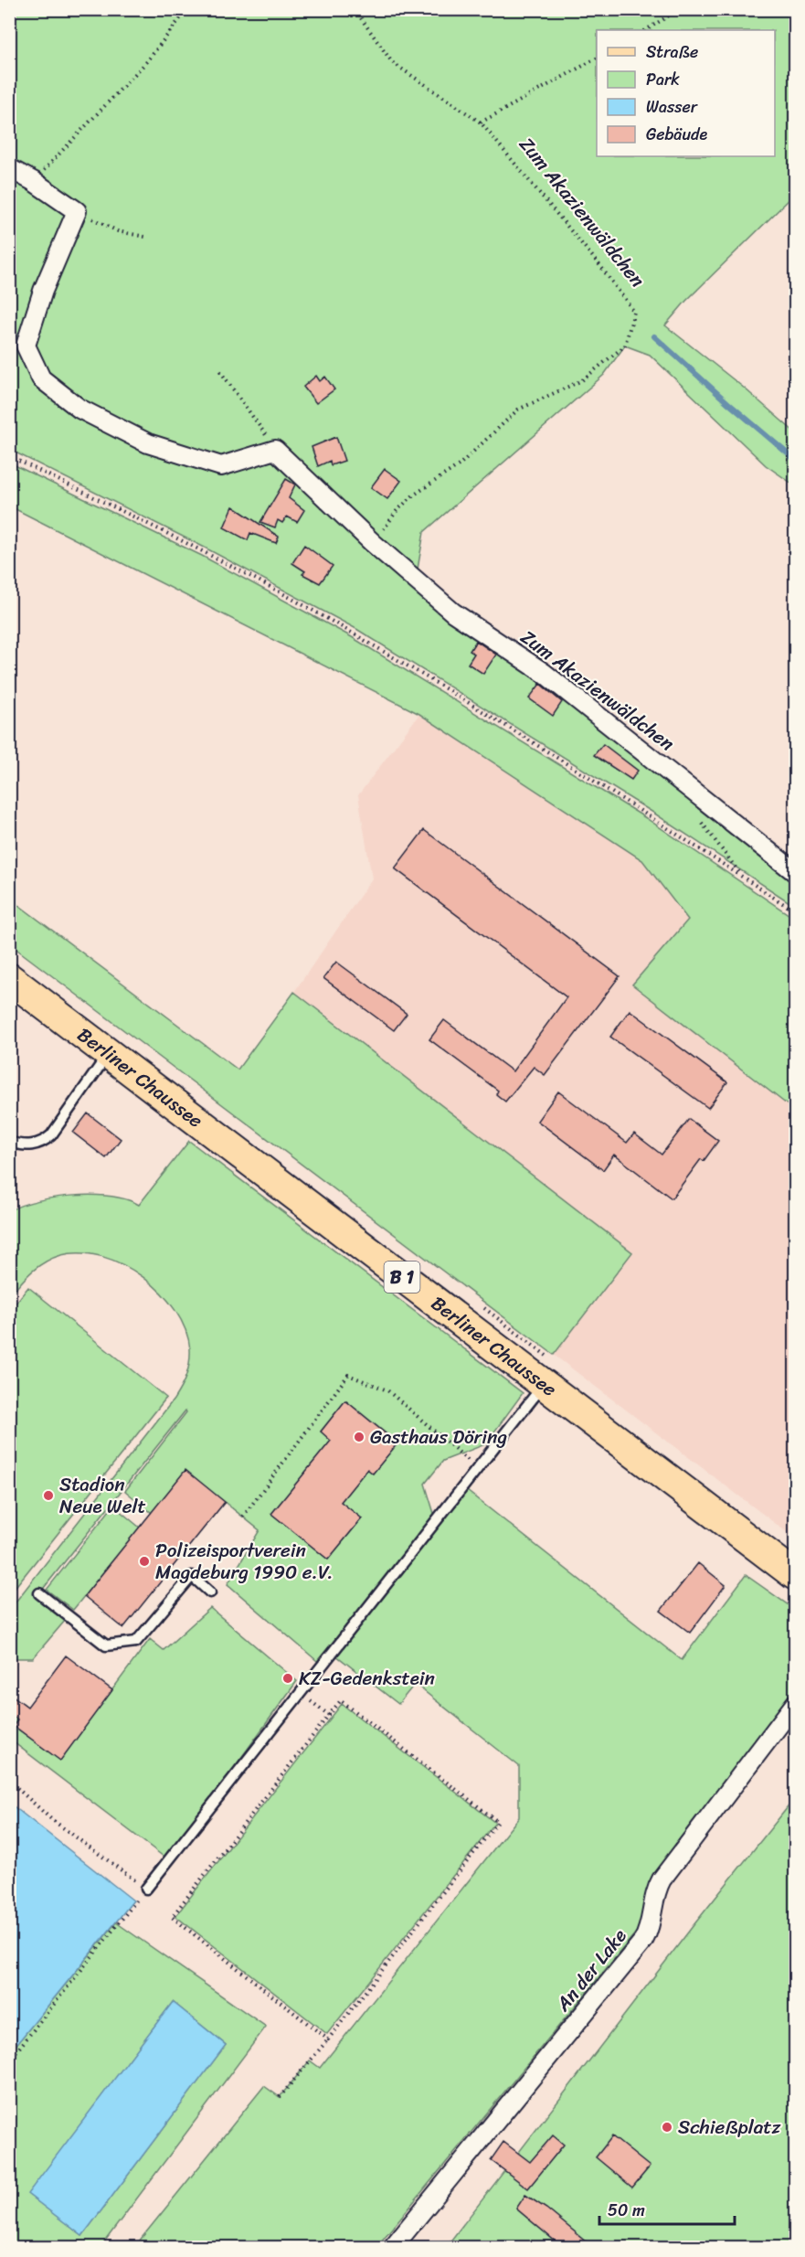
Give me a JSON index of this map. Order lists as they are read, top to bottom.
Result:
{
  "streets": {
    "main road": ["Berliner Chaussee", "B 1"],
    "street": ["Zum Akazienwäldchen", "An der Lake"]
  },
  "places": [
    "Gasthaus Döring",
    "Stadion Neue Welt",
    "Polizeisportverein Magdeburg 1990 e.V.",
    "KZ-Gedenkstein",
    "Schießplatz"
  ],
  "legend": [
    "Straße",
    "Park",
    "Wasser",
    "Gebäude"
  ],
  "scale_bar": "50 m"
}
